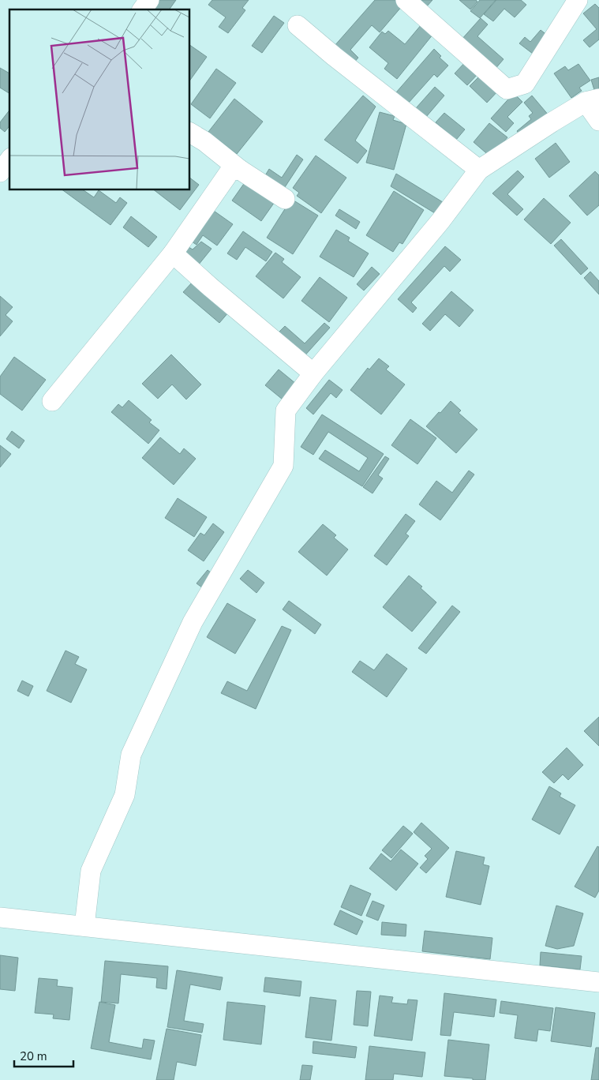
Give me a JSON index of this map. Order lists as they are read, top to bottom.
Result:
{
  "scale_bar": "20 m"
}
